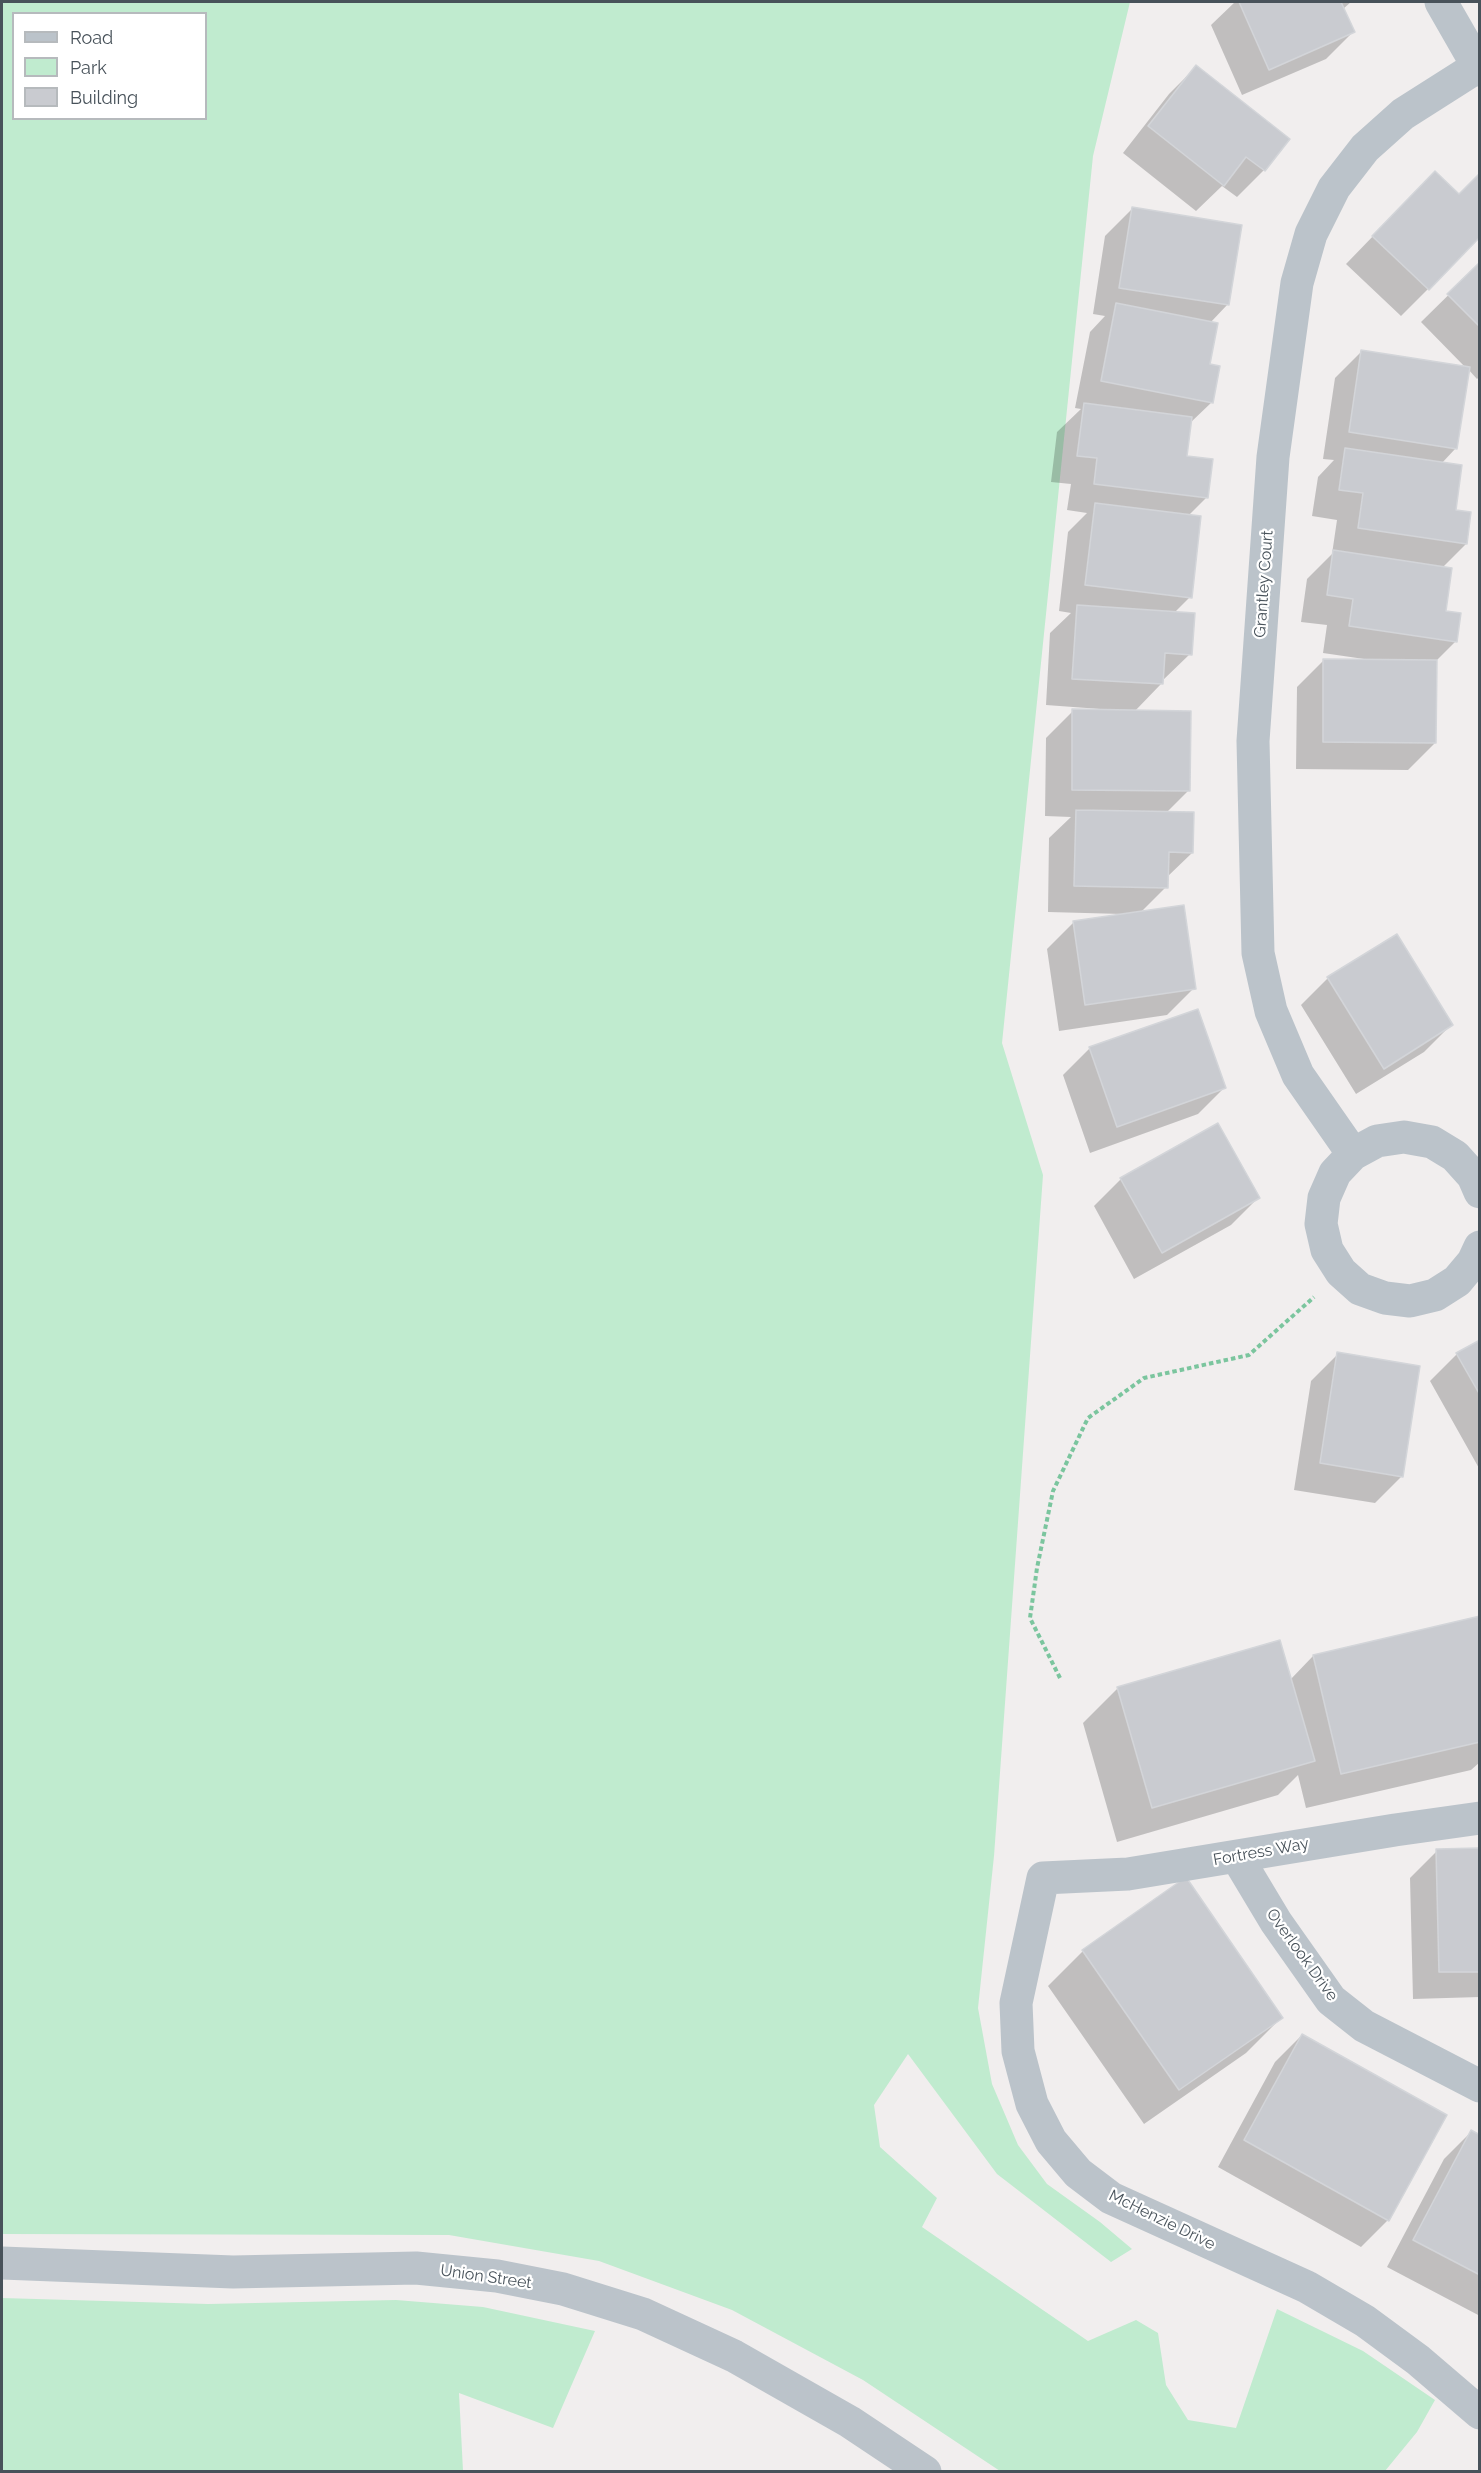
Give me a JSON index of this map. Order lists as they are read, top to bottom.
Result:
{
  "streets": {
    "street": [
      "Grantley Court",
      "Fortress Way",
      "Overlook Drive",
      "McHenzie Drive",
      "Union Street"
    ]
  },
  "crossings": [
    ["Fortress Way", "Overlook Drive"],
    ["Fortress Way", "McHenzie Drive"]
  ],
  "legend": ["Road", "Park", "Building"]
}
